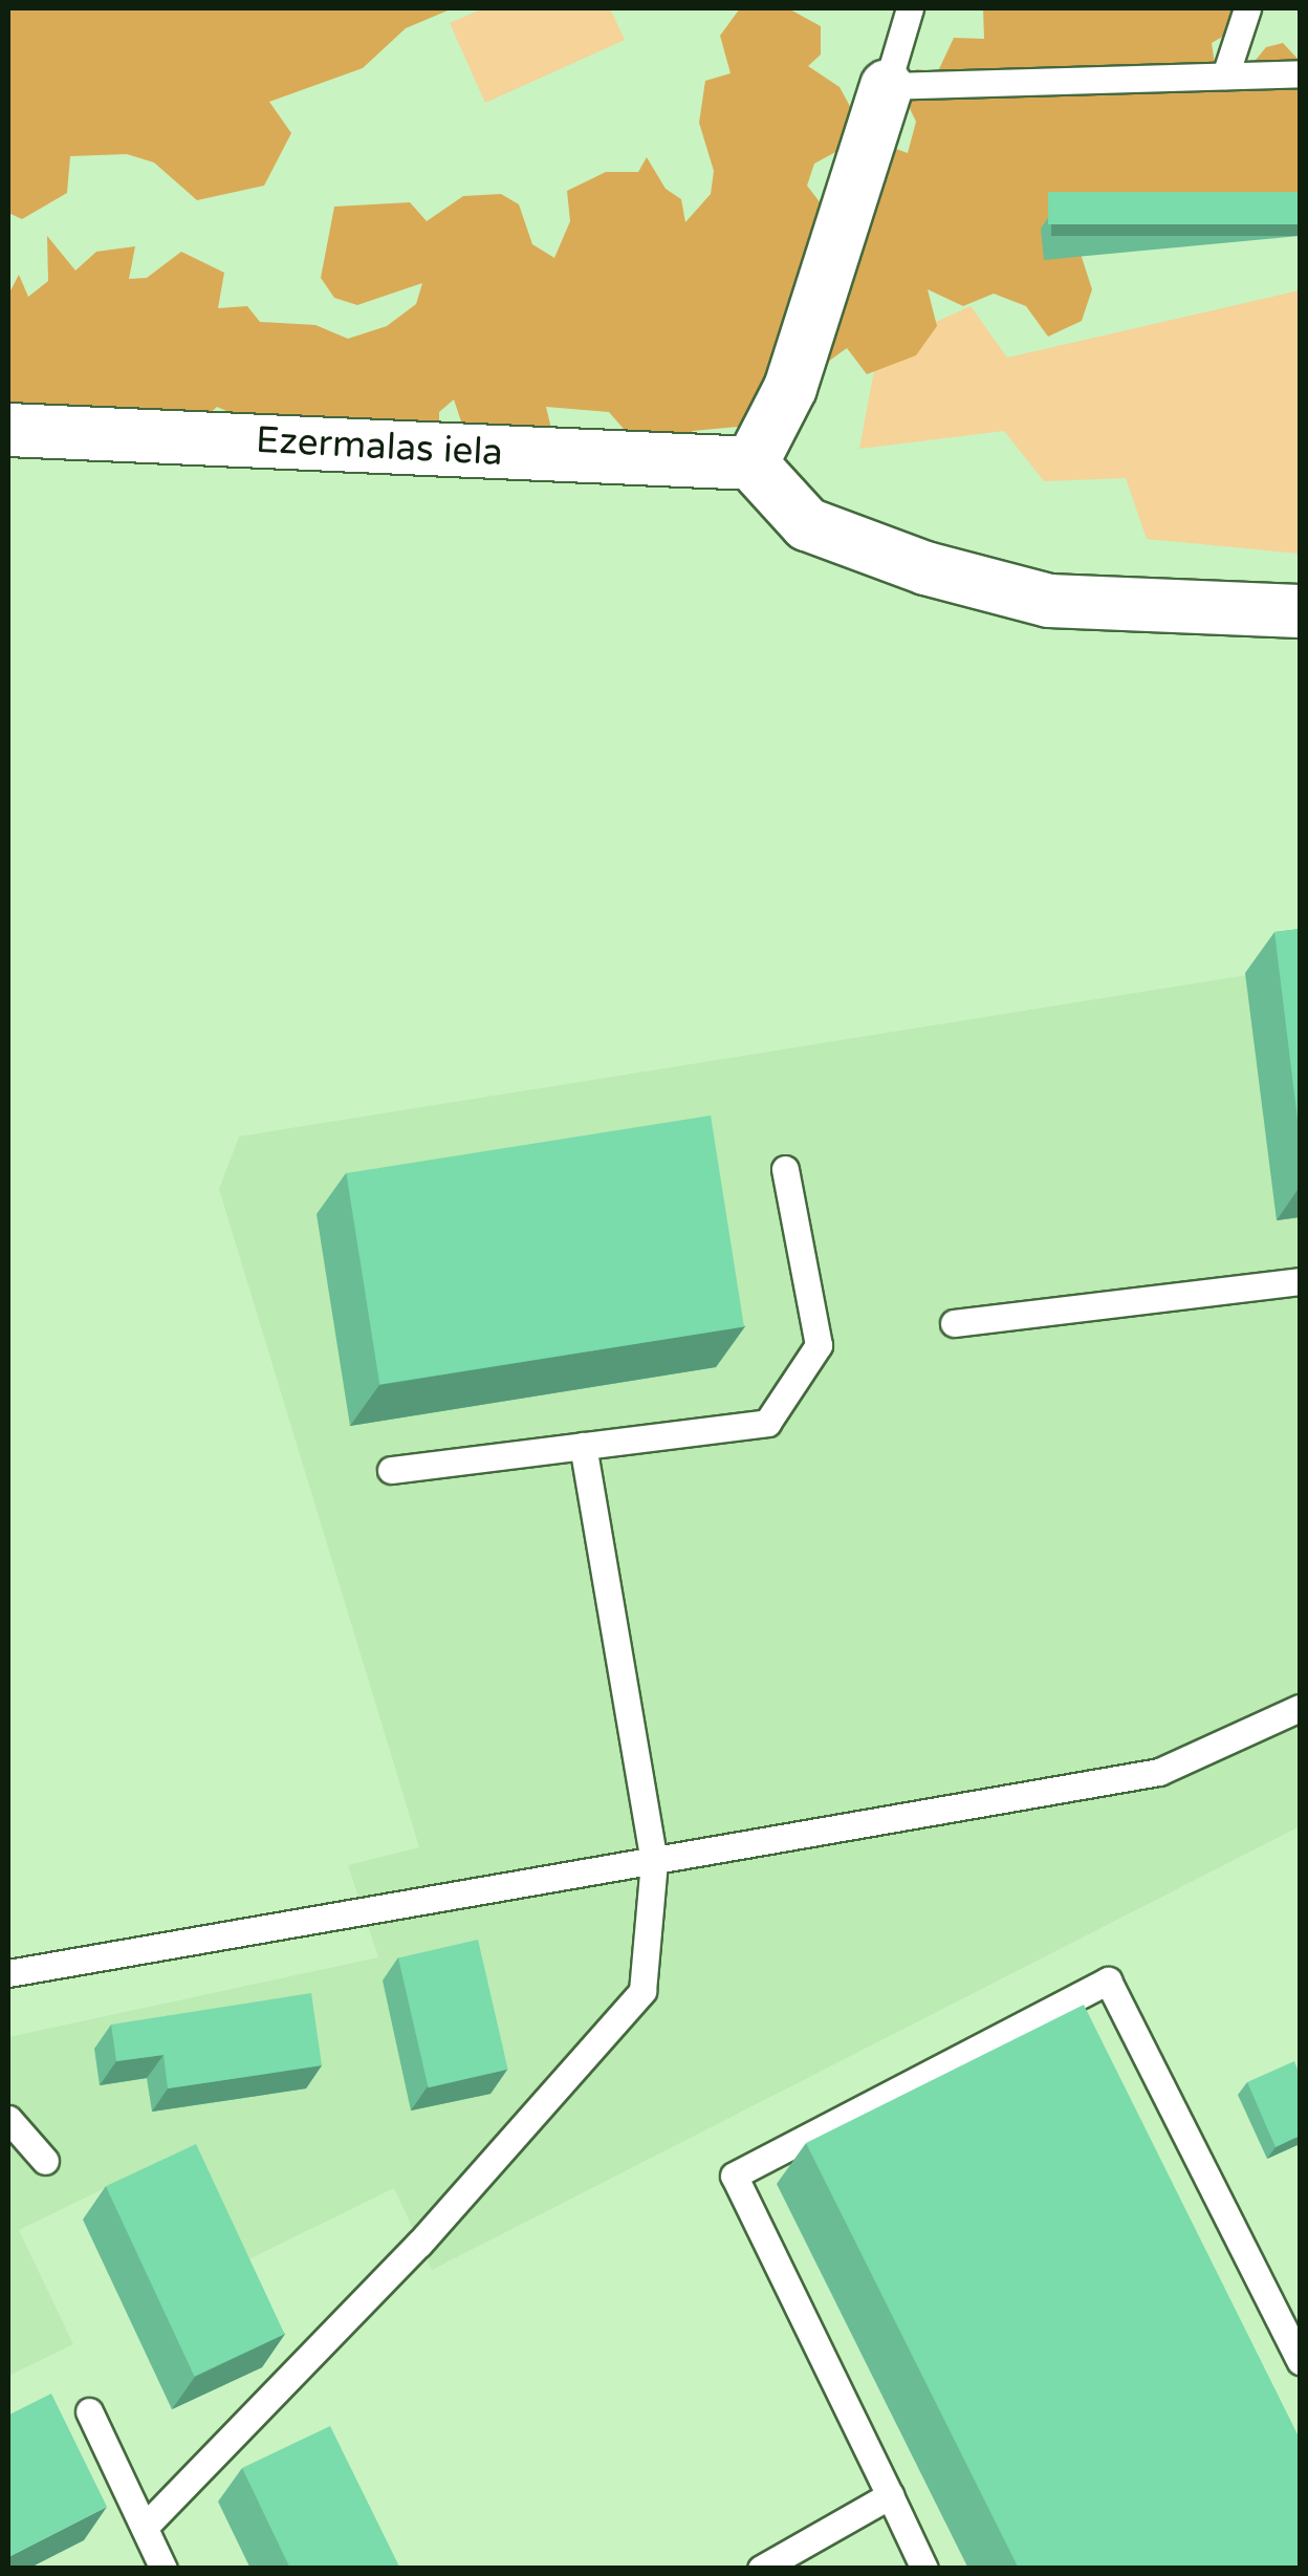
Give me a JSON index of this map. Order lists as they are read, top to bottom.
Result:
{
  "streets": {
    "street": ["Ezermalas iela"]
  }
}
